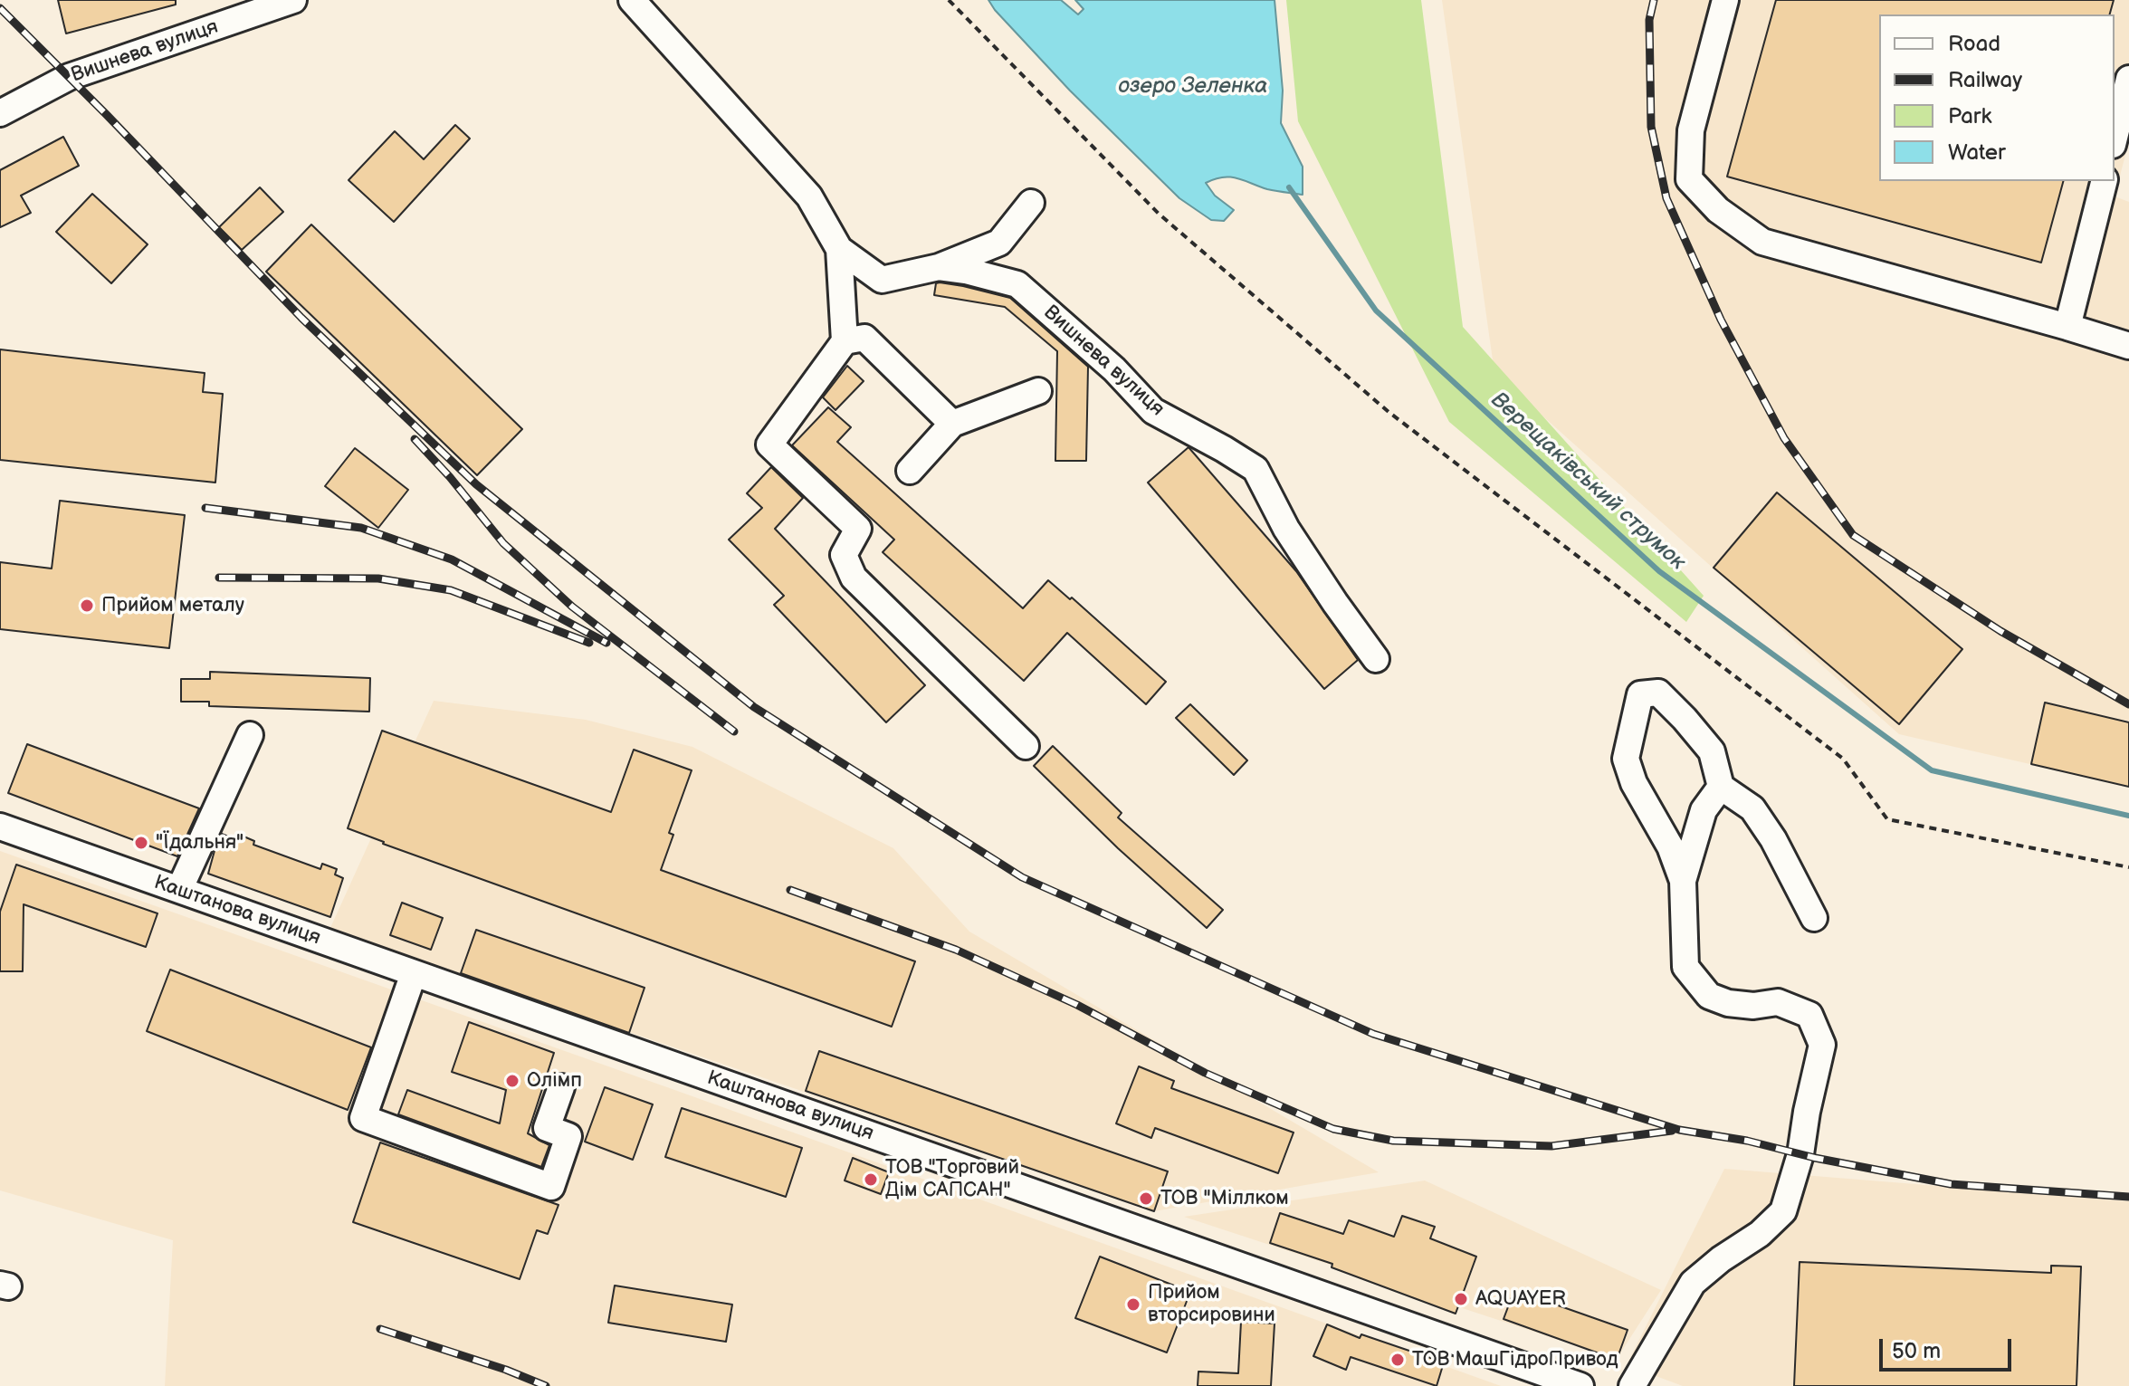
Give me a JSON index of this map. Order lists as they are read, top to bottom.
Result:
{
  "streets": {
    "street": ["Вишнева вулиця", "Каштанова вулиця"]
  },
  "water": ["озеро Зеленка", "Верещаківський струмок"],
  "places": [
    "Прийом металу",
    "\"Їдальня\"",
    "Олімп",
    "ТОВ \"Торговий Дім САПСАН\"",
    "ТОВ \"Міллком",
    "AQUAYER",
    "Прийом вторсировини",
    "ТОВ МашГідроПривод"
  ],
  "legend": [
    "Road",
    "Railway",
    "Park",
    "Water"
  ],
  "scale_bar": "50 m"
}
